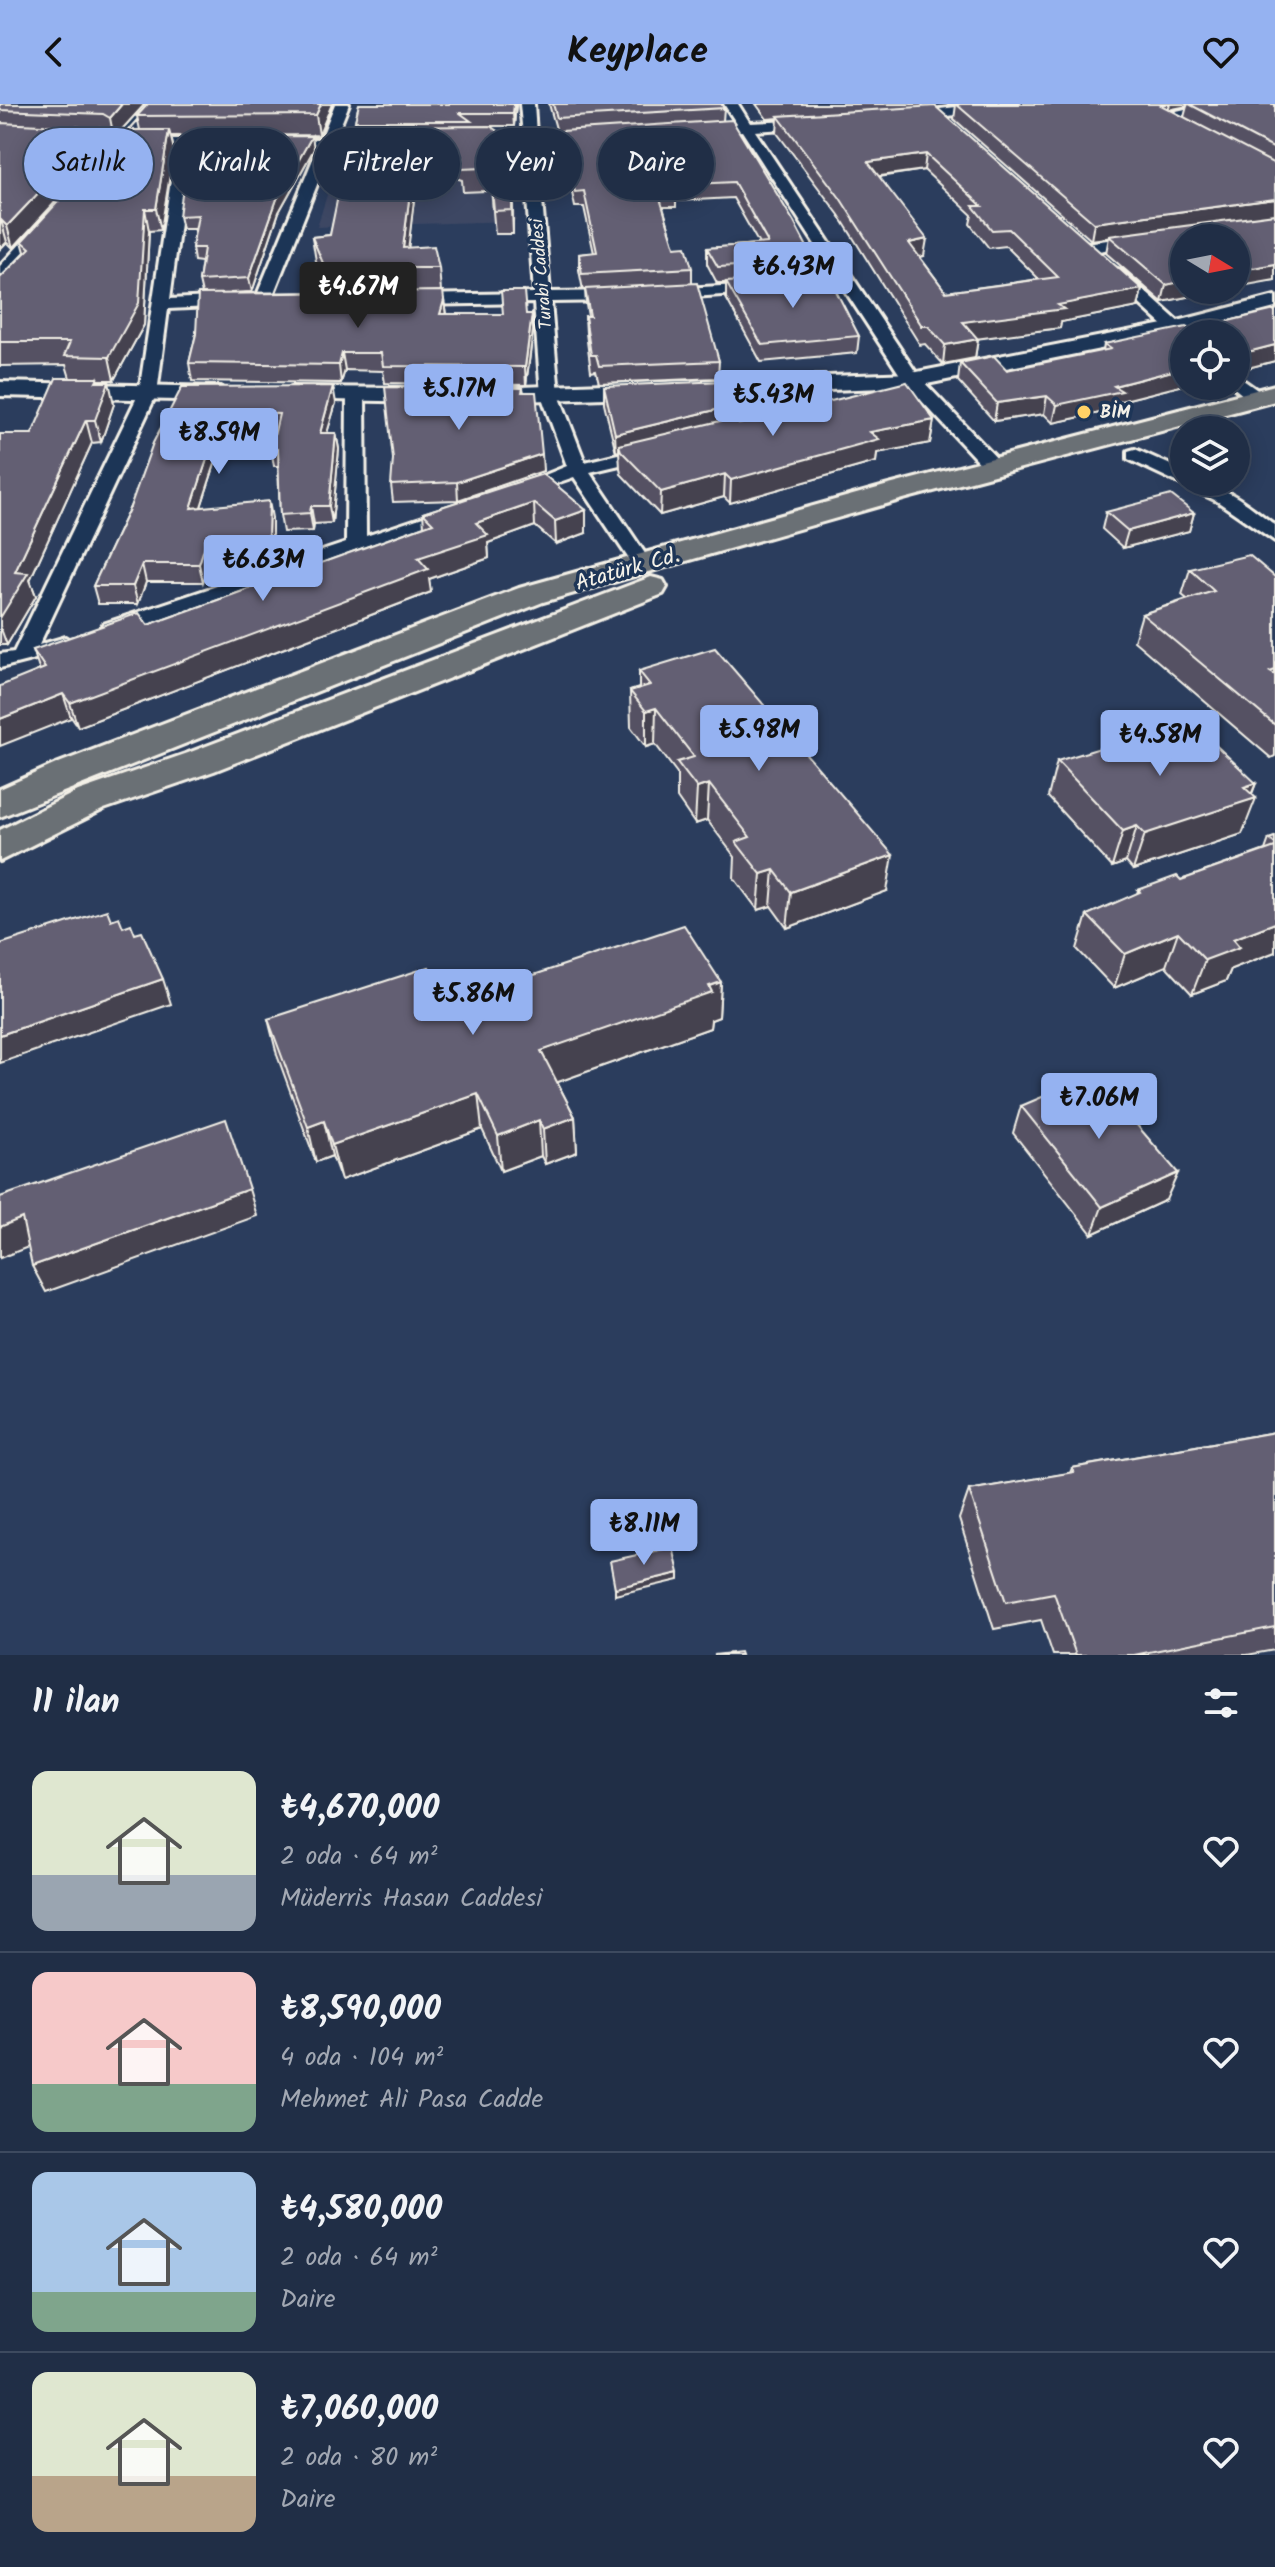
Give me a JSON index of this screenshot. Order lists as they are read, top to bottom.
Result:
{
  "streets": {
    "main road": ["Atatürk Cd."],
    "street": ["Turabi Caddesi"]
  },
  "crossings": [
    ["Turabi Caddesi", "Atatürk Cd."]
  ],
  "places": ["BİM"],
  "north": "right",
  "page": {
    "header": "Keyplace",
    "chip": [
      "Satılık",
      "Kiralık",
      "Filtreler",
      "Yeni",
      "Daire"
    ],
    "price": [
      "₺6.43M",
      "₺4.67M",
      "₺5.17M",
      "₺5.43M",
      "₺8.59M",
      "₺6.63M",
      "₺5.98M",
      "₺4.58M",
      "₺5.86M",
      "₺7.06M",
      "₺8.11M"
    ],
    "heading": "11 ilan",
    "list": [
      {
        "name": "₺4,670,000",
        "note": "2 oda · 64 m² · Müderris Hasan Caddesi"
      },
      {
        "name": "₺8,590,000",
        "note": "4 oda · 104 m² · Mehmet Ali Pasa Cadde"
      },
      {
        "name": "₺4,580,000",
        "note": "2 oda · 64 m² · Daire"
      },
      {
        "name": "₺7,060,000",
        "note": "2 oda · 80 m² · Daire"
      }
    ]
  }
}
